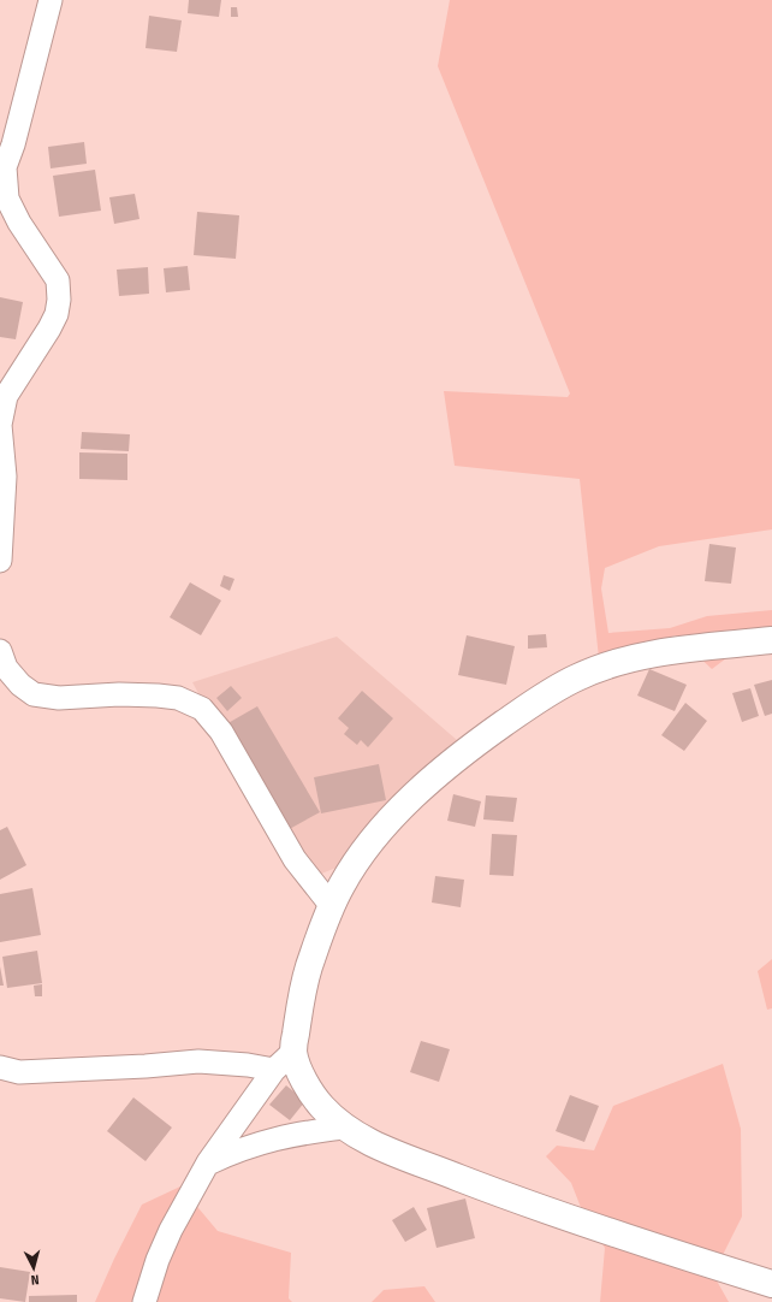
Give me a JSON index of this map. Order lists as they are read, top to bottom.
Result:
{
  "north": "bottom"
}
